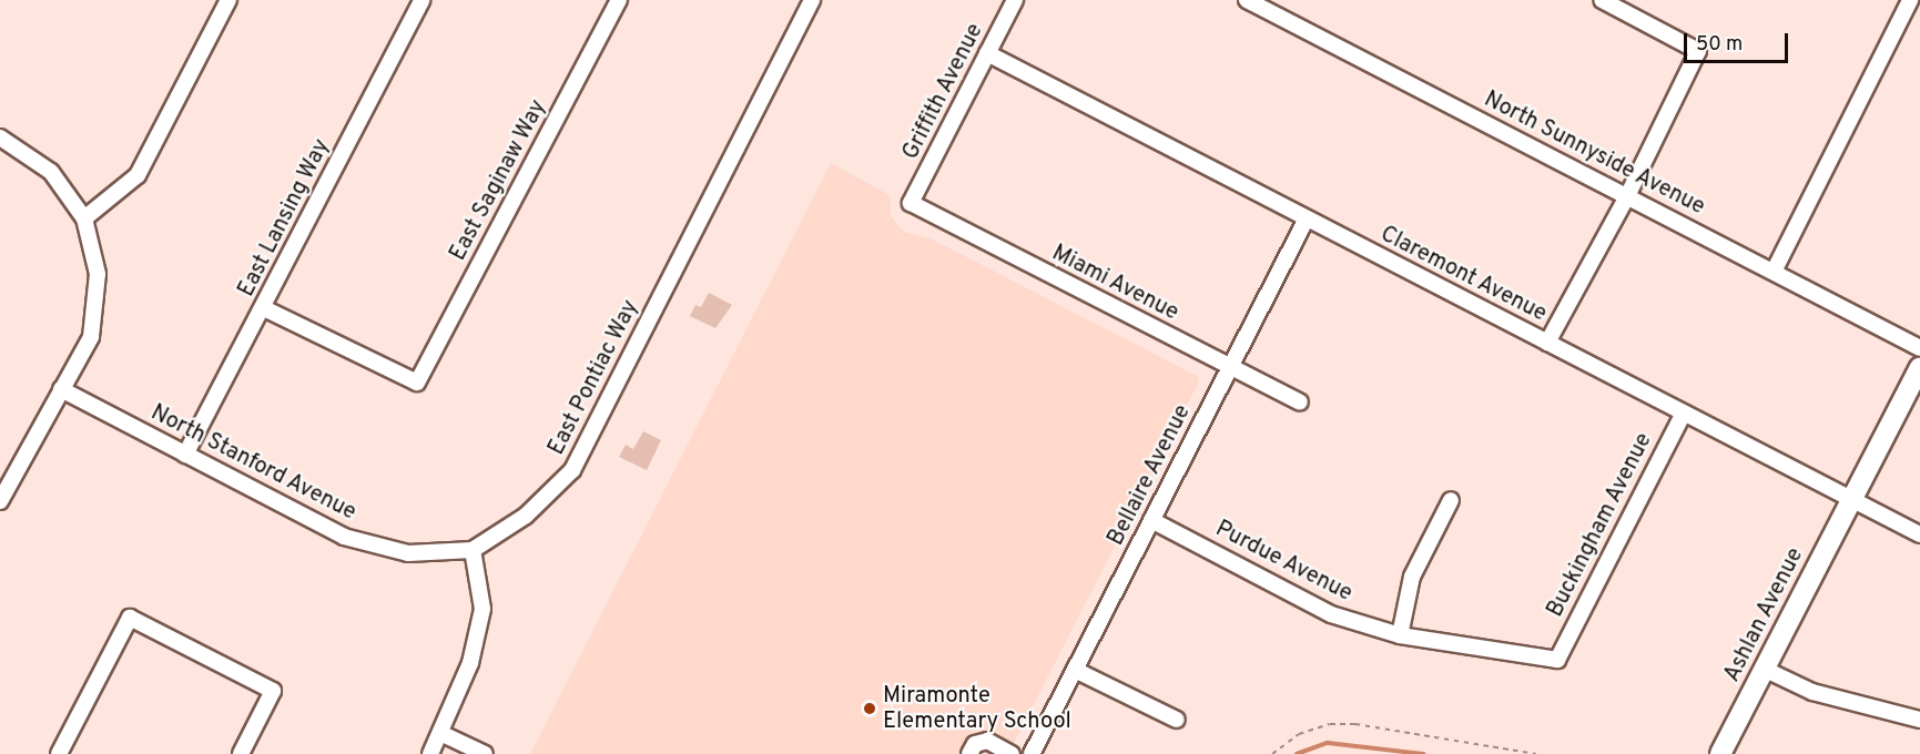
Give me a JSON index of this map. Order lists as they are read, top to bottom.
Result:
{
  "streets": {
    "main road": ["Ashlan Avenue"],
    "street": [
      "Griffith Avenue",
      "North Sunnyside Avenue",
      "East Saginaw Way",
      "East Lansing Way",
      "Claremont Avenue",
      "Miami Avenue",
      "East Pontiac Way",
      "North Stanford Avenue",
      "Bellaire Avenue",
      "Buckingham Avenue",
      "Purdue Avenue"
    ]
  },
  "crossings": [
    ["Griffith Avenue", "Claremont Avenue"],
    ["Griffith Avenue", "Miami Avenue"],
    ["East Saginaw Way", "East Lansing Way"],
    ["East Lansing Way", "North Stanford Avenue"],
    ["Claremont Avenue", "Bellaire Avenue"],
    ["Claremont Avenue", "Buckingham Avenue"],
    ["Claremont Avenue", "Ashlan Avenue"],
    ["Miami Avenue", "Bellaire Avenue"],
    ["East Pontiac Way", "North Stanford Avenue"],
    ["Bellaire Avenue", "Purdue Avenue"],
    ["Buckingham Avenue", "Purdue Avenue"]
  ],
  "places": ["Miramonte Elementary School"],
  "scale_bar": "50 m"
}
